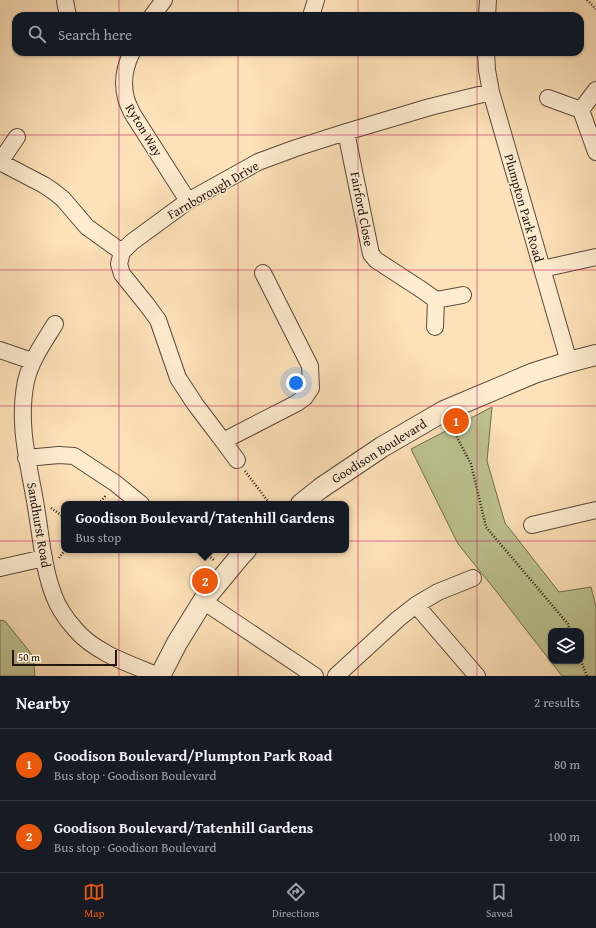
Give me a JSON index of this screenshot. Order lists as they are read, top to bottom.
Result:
{
  "streets": {
    "street": [
      "Ryton Way",
      "Farnborough Drive",
      "Plumpton Park Road",
      "Fairford Close",
      "Goodison Boulevard",
      "Sandhurst Road"
    ]
  },
  "crossings": [
    ["Ryton Way", "Farnborough Drive"],
    ["Farnborough Drive", "Plumpton Park Road"],
    ["Farnborough Drive", "Fairford Close"],
    ["Plumpton Park Road", "Goodison Boulevard"]
  ],
  "scale_bar": "50 m",
  "page": {
    "search": "Search here",
    "pins": ["1", "2"],
    "popup": ["Goodison Boulevard/Tatenhill Gardens", "Bus stop"],
    "scale": "50 m",
    "heading": ["Nearby", "2 results"],
    "list": [
      {
        "mark": "1",
        "name": "Goodison Boulevard/Plumpton Park Road",
        "note": "Bus stop · Goodison Boulevard",
        "value": "80 m"
      },
      {
        "mark": "2",
        "name": "Goodison Boulevard/Tatenhill Gardens",
        "note": "Bus stop · Goodison Boulevard",
        "value": "100 m"
      }
    ],
    "nav": ["Map", "Directions", "Saved"]
  }
}
